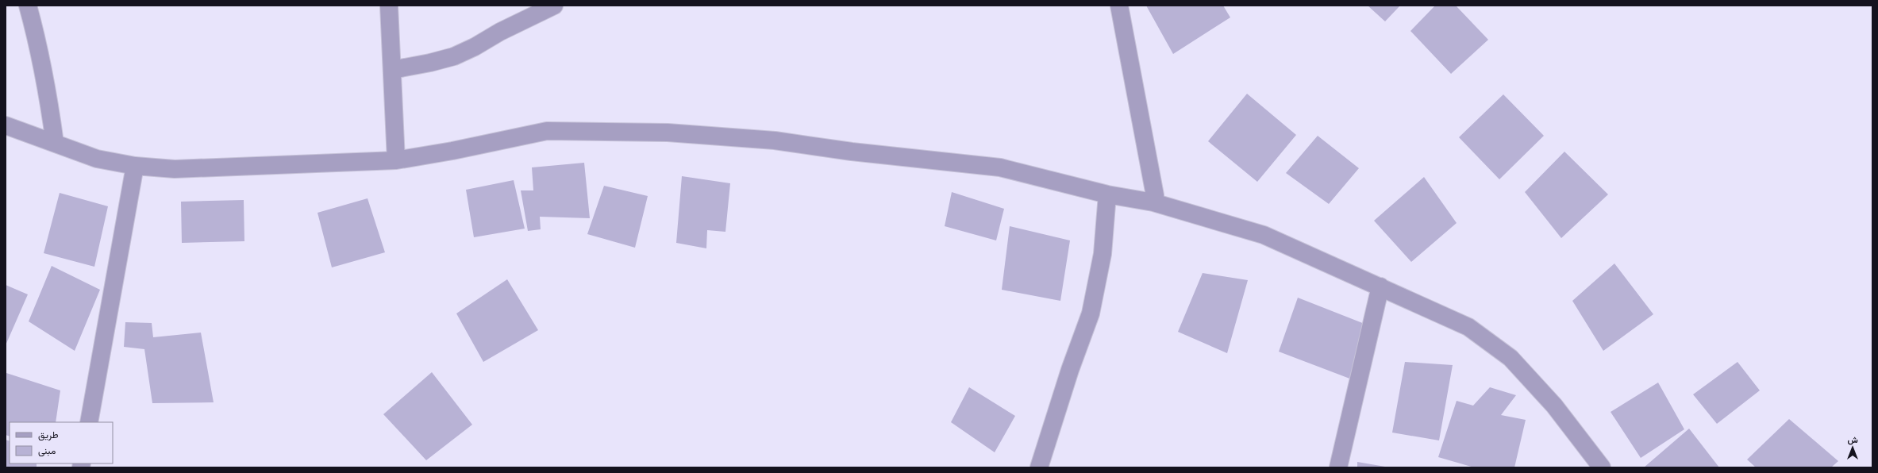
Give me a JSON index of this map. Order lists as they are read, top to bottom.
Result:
{
  "legend": ["طريق", "مبنى"],
  "north": "top"
}
